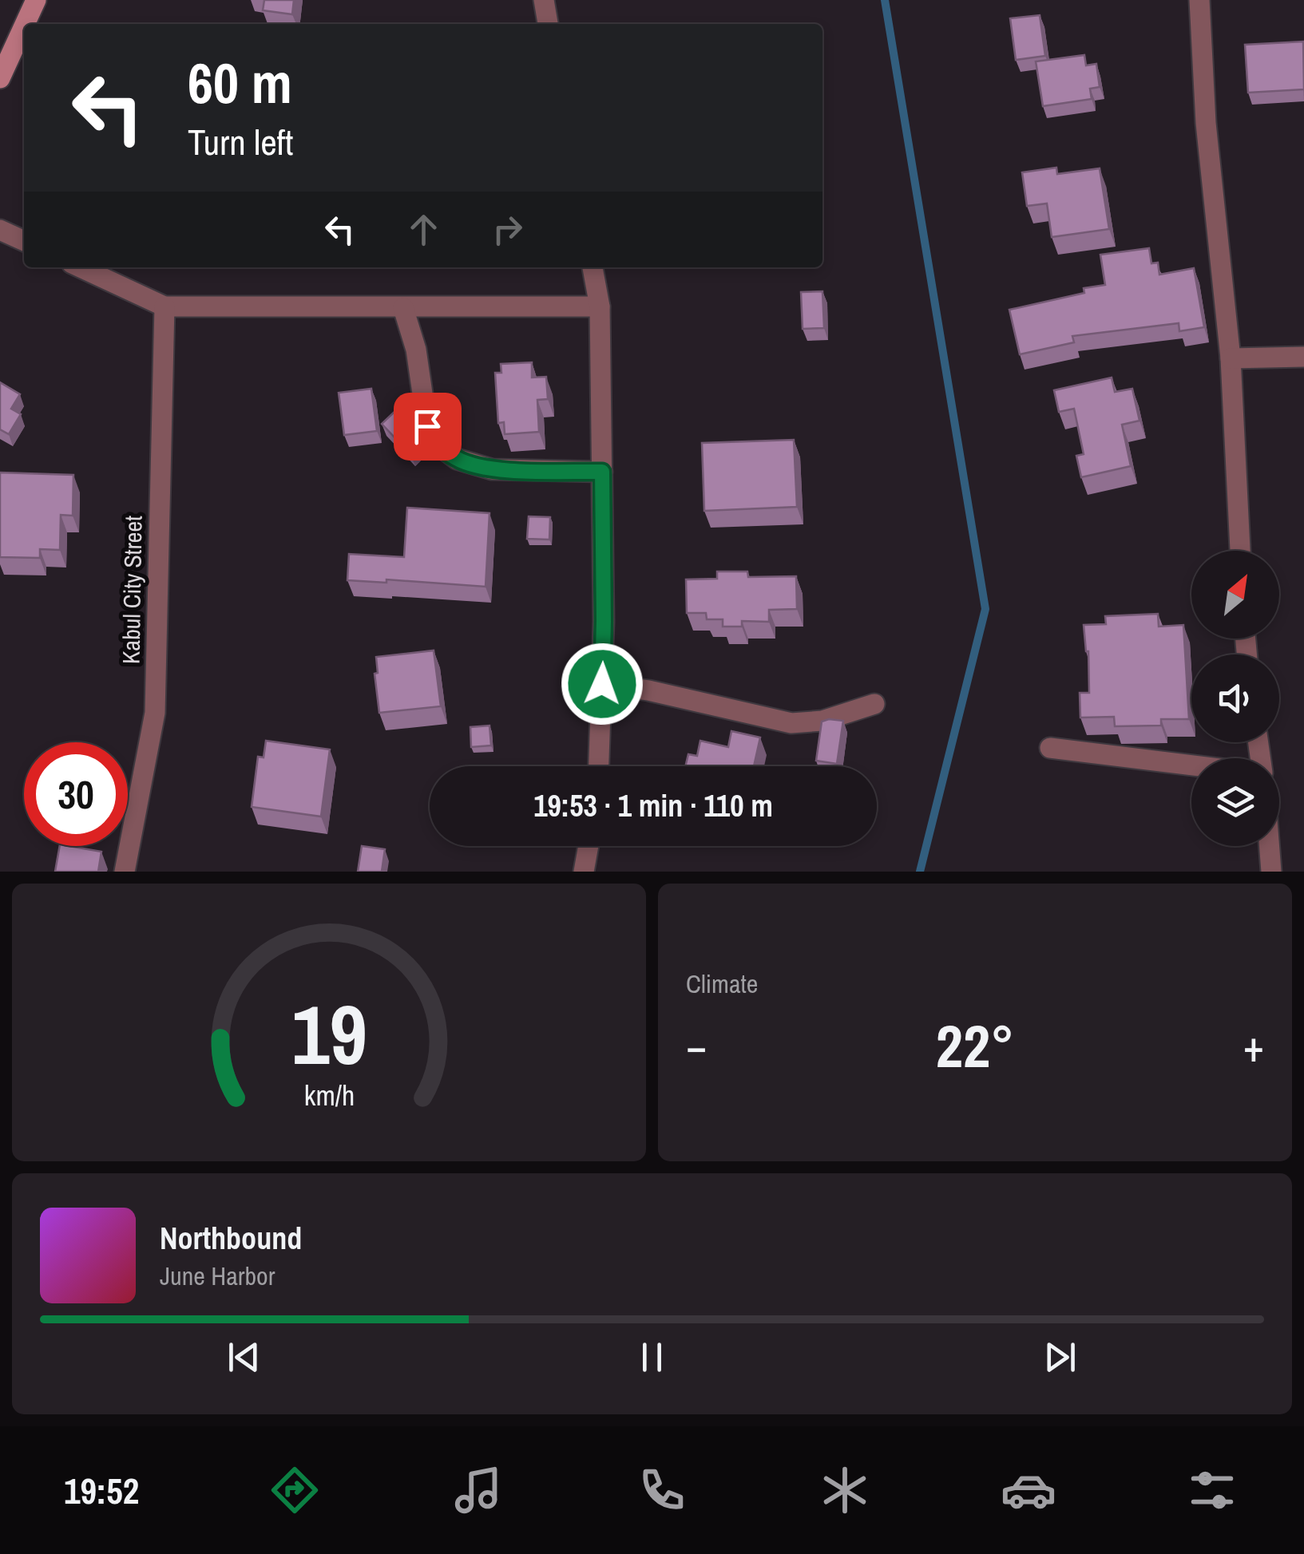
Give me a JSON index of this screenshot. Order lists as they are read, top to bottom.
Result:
{
  "streets": {
    "street": ["Kabul City Street"]
  },
  "north": "top right",
  "page": {
    "turn": ["60 m", "Turn left"],
    "limit": "30",
    "trip": "19:53 · 1 min · 110 m",
    "tile": "Climate",
    "heat": ["−", "22°", "+"],
    "song": ["Northbound", "June Harbor"],
    "tabs": "19:52",
    "gauge": ["19", "km/h"]
  }
}
